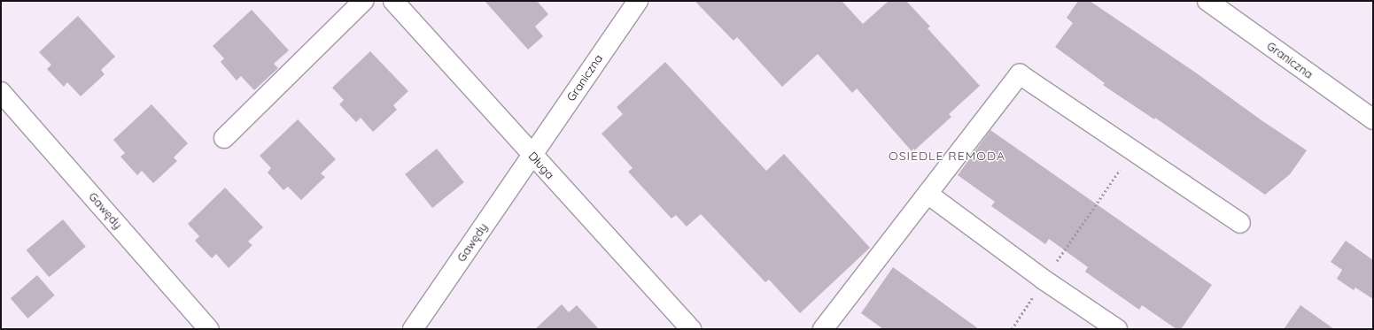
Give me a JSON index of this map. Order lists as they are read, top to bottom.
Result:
{
  "streets": {
    "street": ["Graniczna", "Długa", "Gawędy"]
  },
  "crossings": [
    ["Graniczna", "Długa"],
    ["Graniczna", "Gawędy"],
    ["Długa", "Gawędy"]
  ],
  "districts": ["OSIEDLE REMODA"]
}
